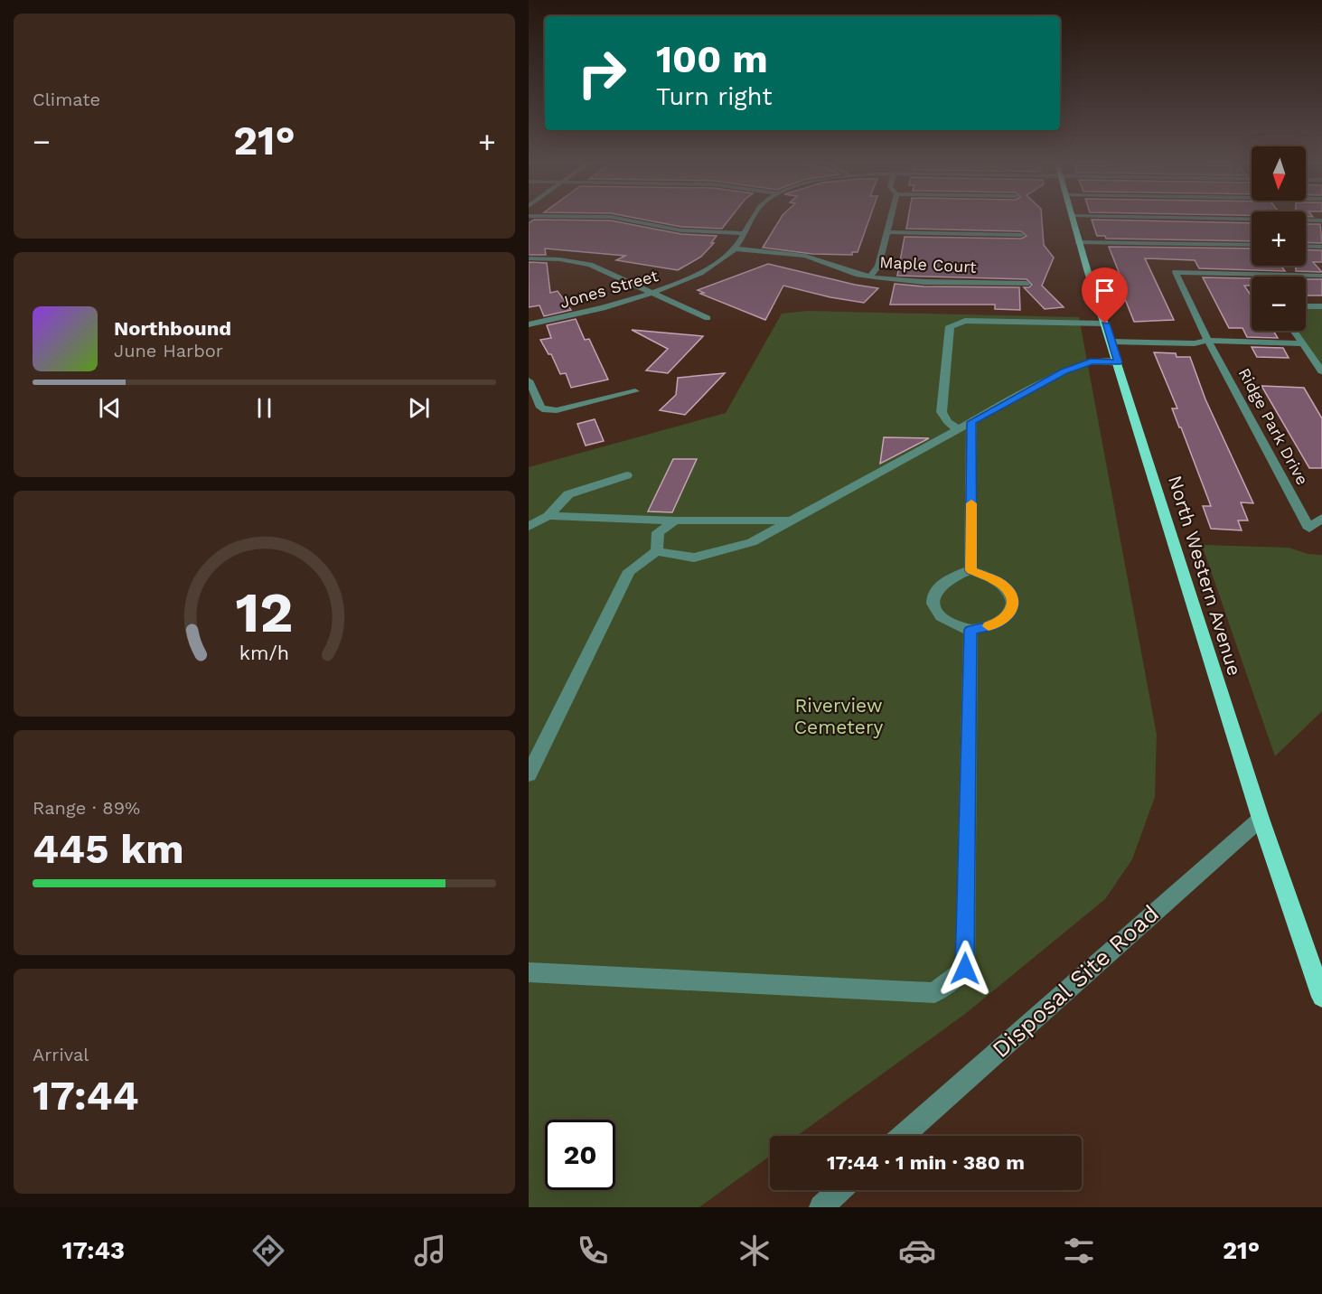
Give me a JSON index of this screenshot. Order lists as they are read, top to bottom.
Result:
{
  "streets": {
    "main road": ["North Western Avenue"],
    "street": [
      "Maple Court",
      "Jones Street",
      "Ridge Park Drive",
      "Disposal Site Road"
    ]
  },
  "crossings": [
    ["Maple Court", "Jones Street"],
    ["North Western Avenue", "Disposal Site Road"]
  ],
  "parks": ["Riverview Cemetery"],
  "north": "bottom",
  "page": {
    "tile": [
      "Climate",
      ["Range · 89%", "445 km"],
      ["Arrival", "17:44"]
    ],
    "turn": ["100 m", "Turn right"],
    "heat": ["−", "21°", "+"],
    "map_buttons": ["+", "−"],
    "song": ["Northbound", "June Harbor"],
    "limit": "20",
    "trip": "17:44 · 1 min · 380 m",
    "tabs": ["17:43", "21°"],
    "gauge": ["12", "km/h"]
  }
}
